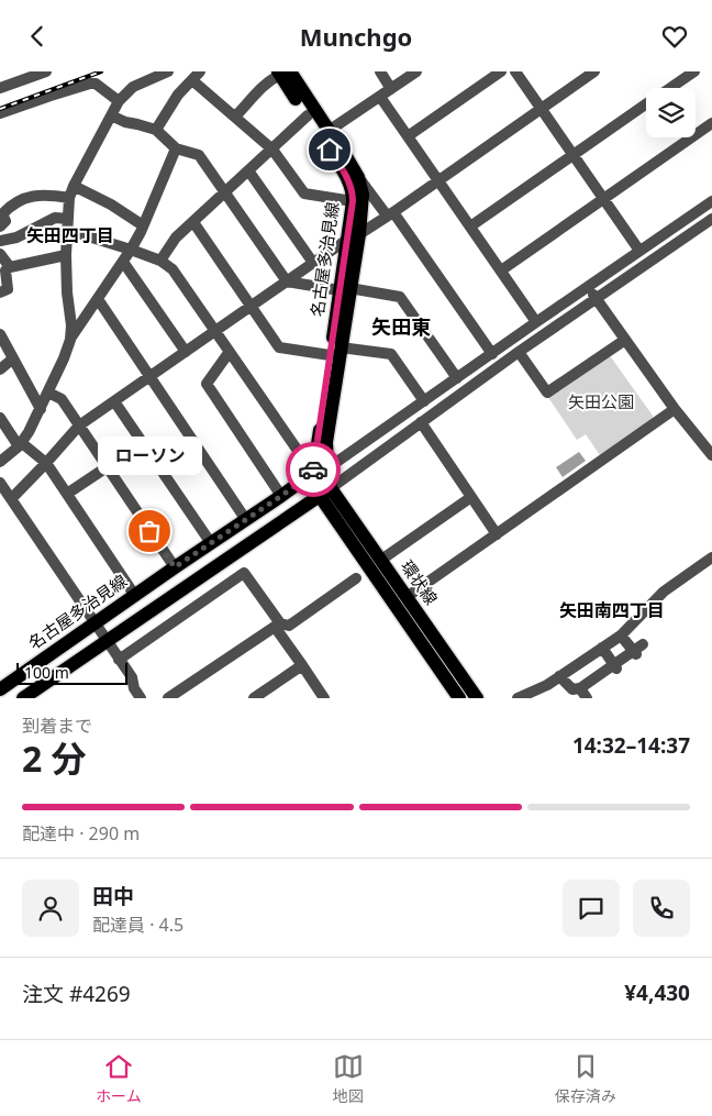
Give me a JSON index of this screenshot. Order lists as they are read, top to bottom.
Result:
{
  "streets": {
    "main road": ["名古屋多治見線", "環状線"]
  },
  "crossings": [
    ["名古屋多治見線", "環状線"]
  ],
  "districts": ["矢田四丁目", "矢田東", "矢田南四丁目"],
  "parks": ["矢田公園"],
  "places": ["ローソン"],
  "scale_bar": "100 m",
  "page": {
    "header": "Munchgo",
    "bubble": "ローソン",
    "scale": "100 m",
    "heading": ["2 分", "到着まで", "14:32–14:37"],
    "panel": [
      "田中",
      "配達員 · 4.5",
      "注文 #4269",
      "¥4,430"
    ],
    "bar": "配達中 · 290 m",
    "tabs": ["ホーム", "地図", "保存済み"]
  }
}
